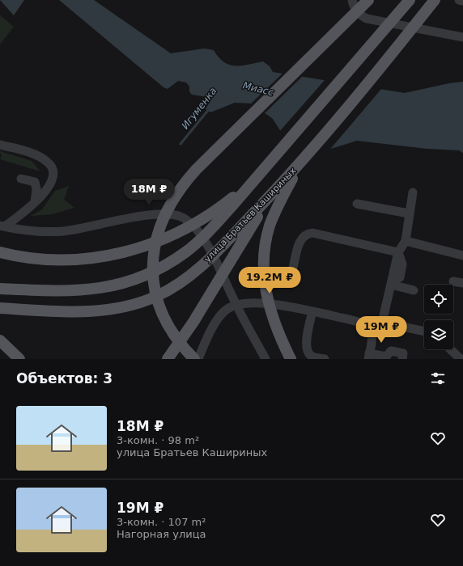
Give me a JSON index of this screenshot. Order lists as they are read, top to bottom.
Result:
{
  "streets": {
    "main road": ["улица Братьев Кашириных"]
  },
  "water": ["Миасс", "Игуменка"],
  "page": {
    "price": ["18M ₽", "19.2M ₽", "19M ₽"],
    "heading": "Объектов: 3",
    "list": [
      {
        "name": "18M ₽",
        "note": "3-комн. · 98 m² · улица Братьев Кашириных"
      },
      {
        "name": "19M ₽",
        "note": "3-комн. · 107 m² · Нагорная улица"
      }
    ]
  }
}
